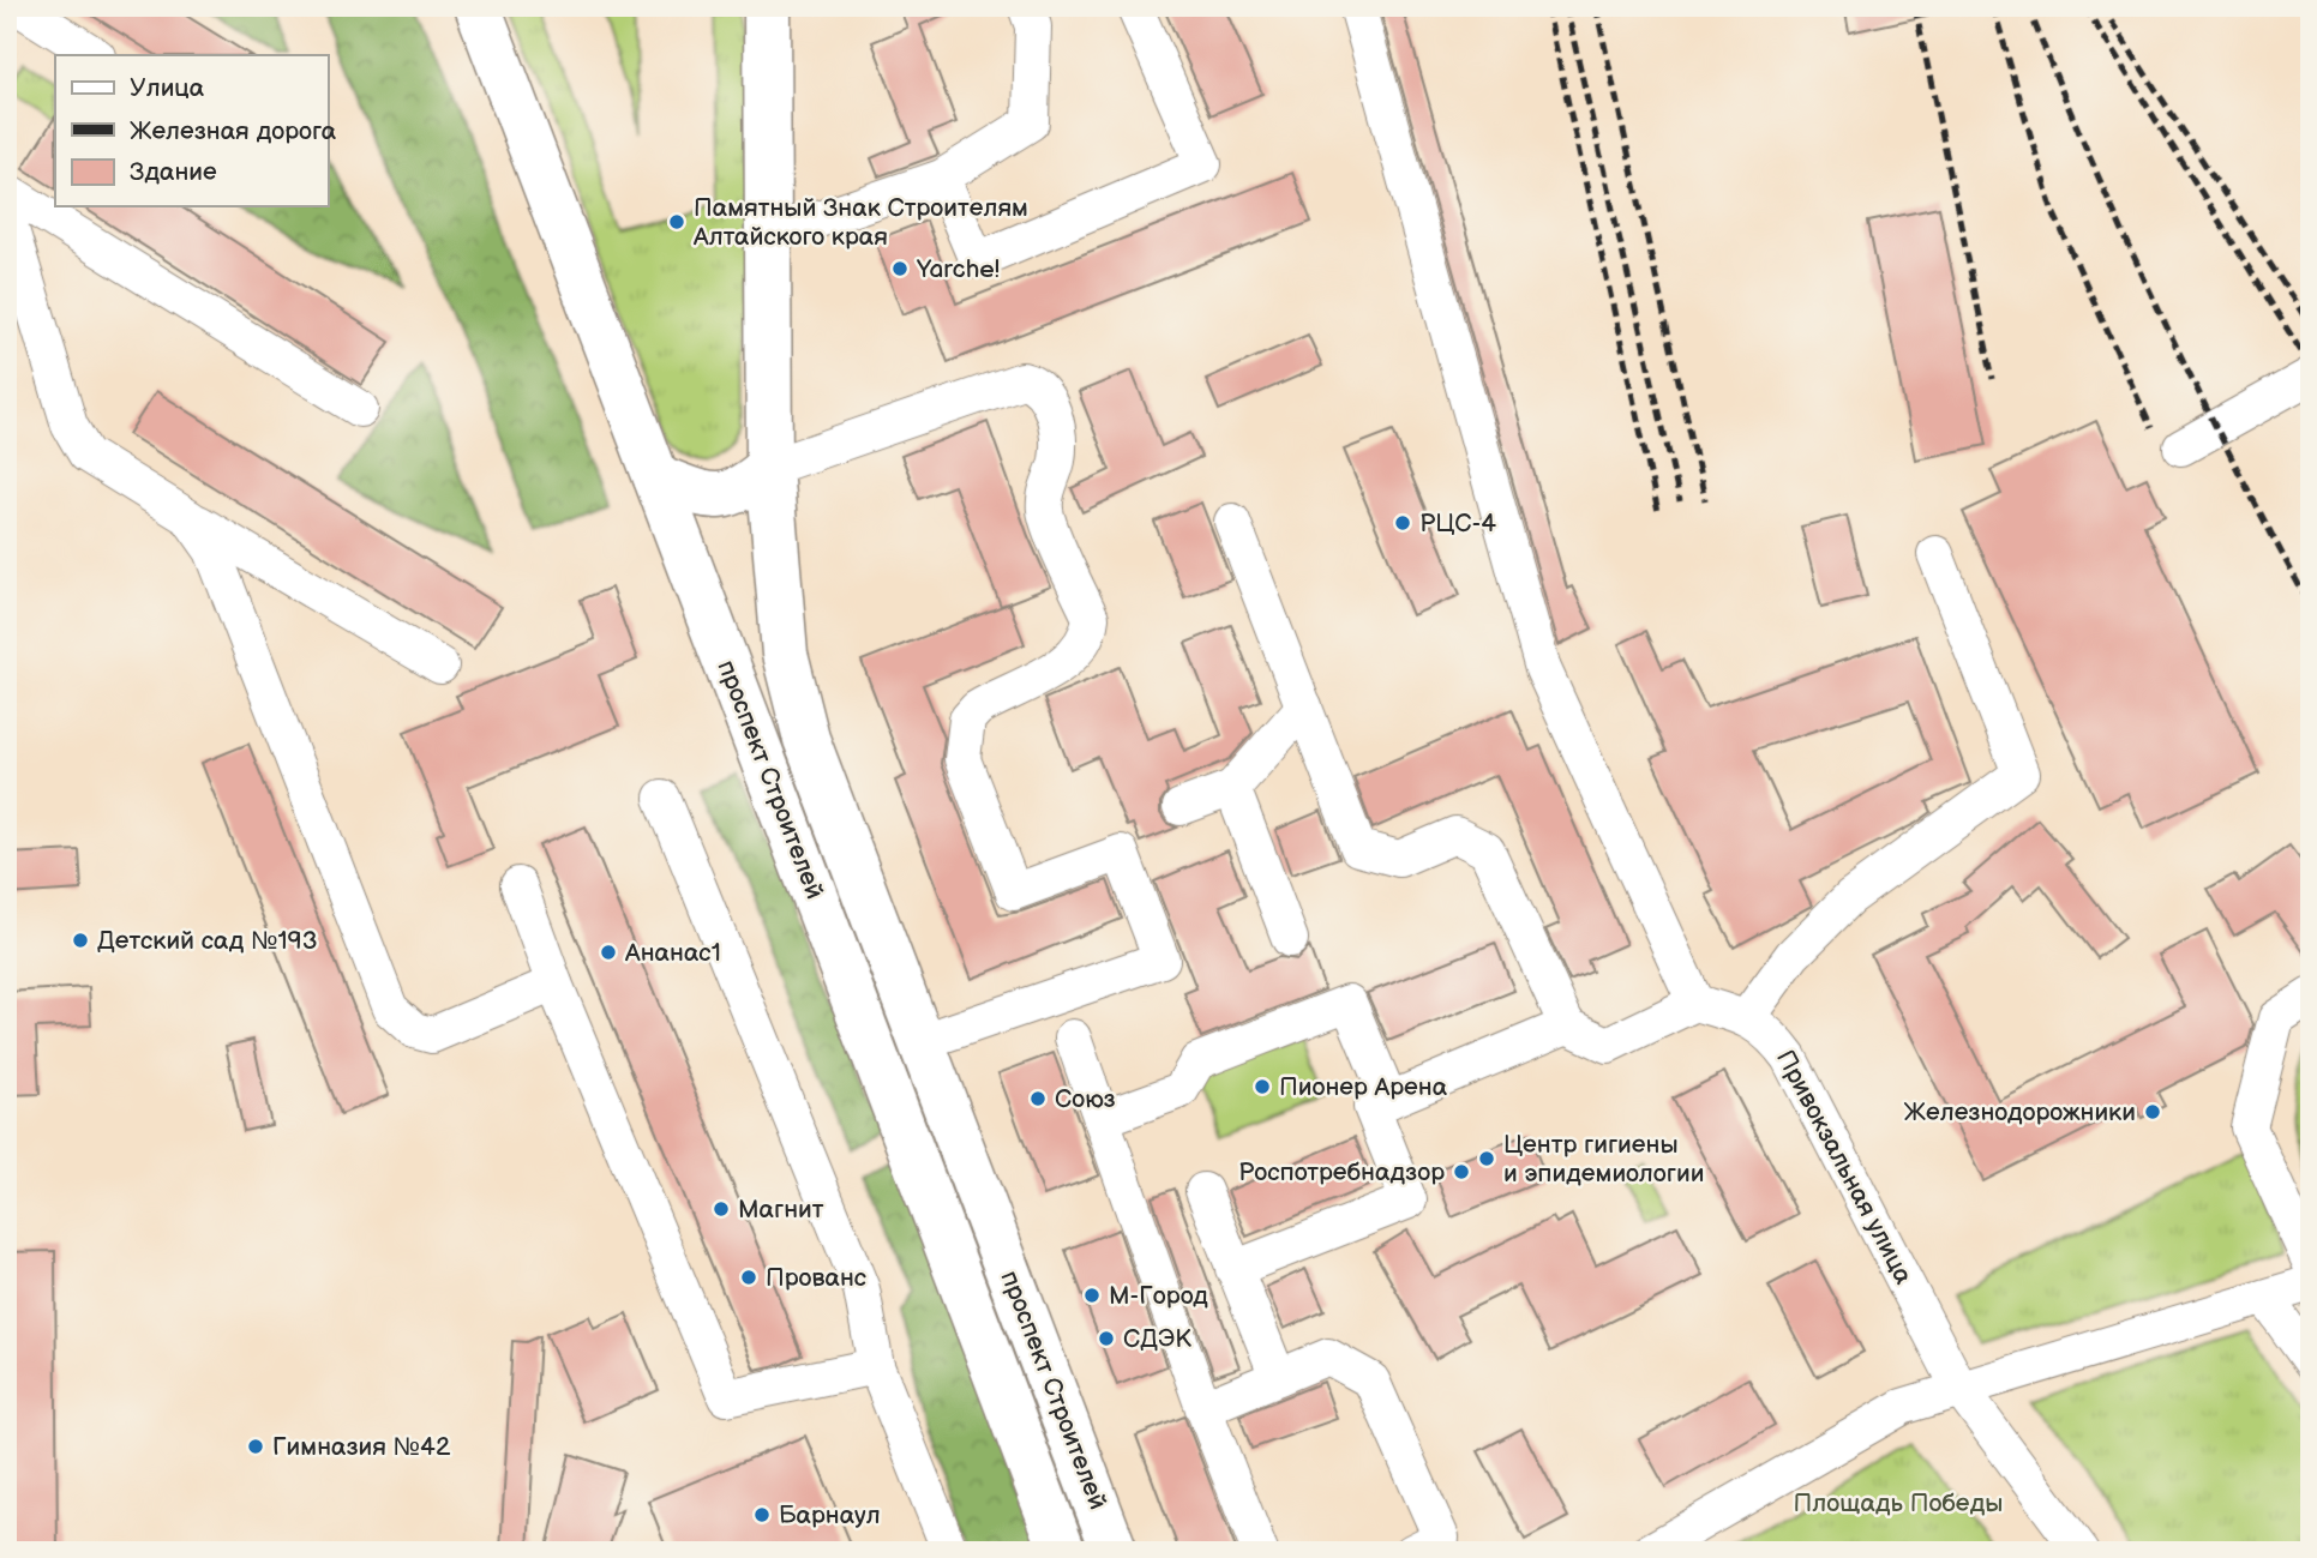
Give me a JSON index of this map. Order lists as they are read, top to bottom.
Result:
{
  "streets": {
    "main road": ["проспект Строителей"],
    "street": ["Привокзальная улица"]
  },
  "parks": ["Площадь Победы"],
  "places": [
    "Памятный Знак Строителям Алтайского края",
    "Yarche!",
    "РЦС-4",
    "Детский сад №193",
    "Ананас1",
    "Пионер Арена",
    "Союз",
    "Железнодорожники",
    "Центр гигиены и эпидемиологии",
    "Роспотребнадзор",
    "Магнит",
    "Прованс",
    "М-Город",
    "СДЭК",
    "Гимназия №42",
    "Барнаул"
  ],
  "legend": ["Улица", "Железная дорога", "Здание"]
}
